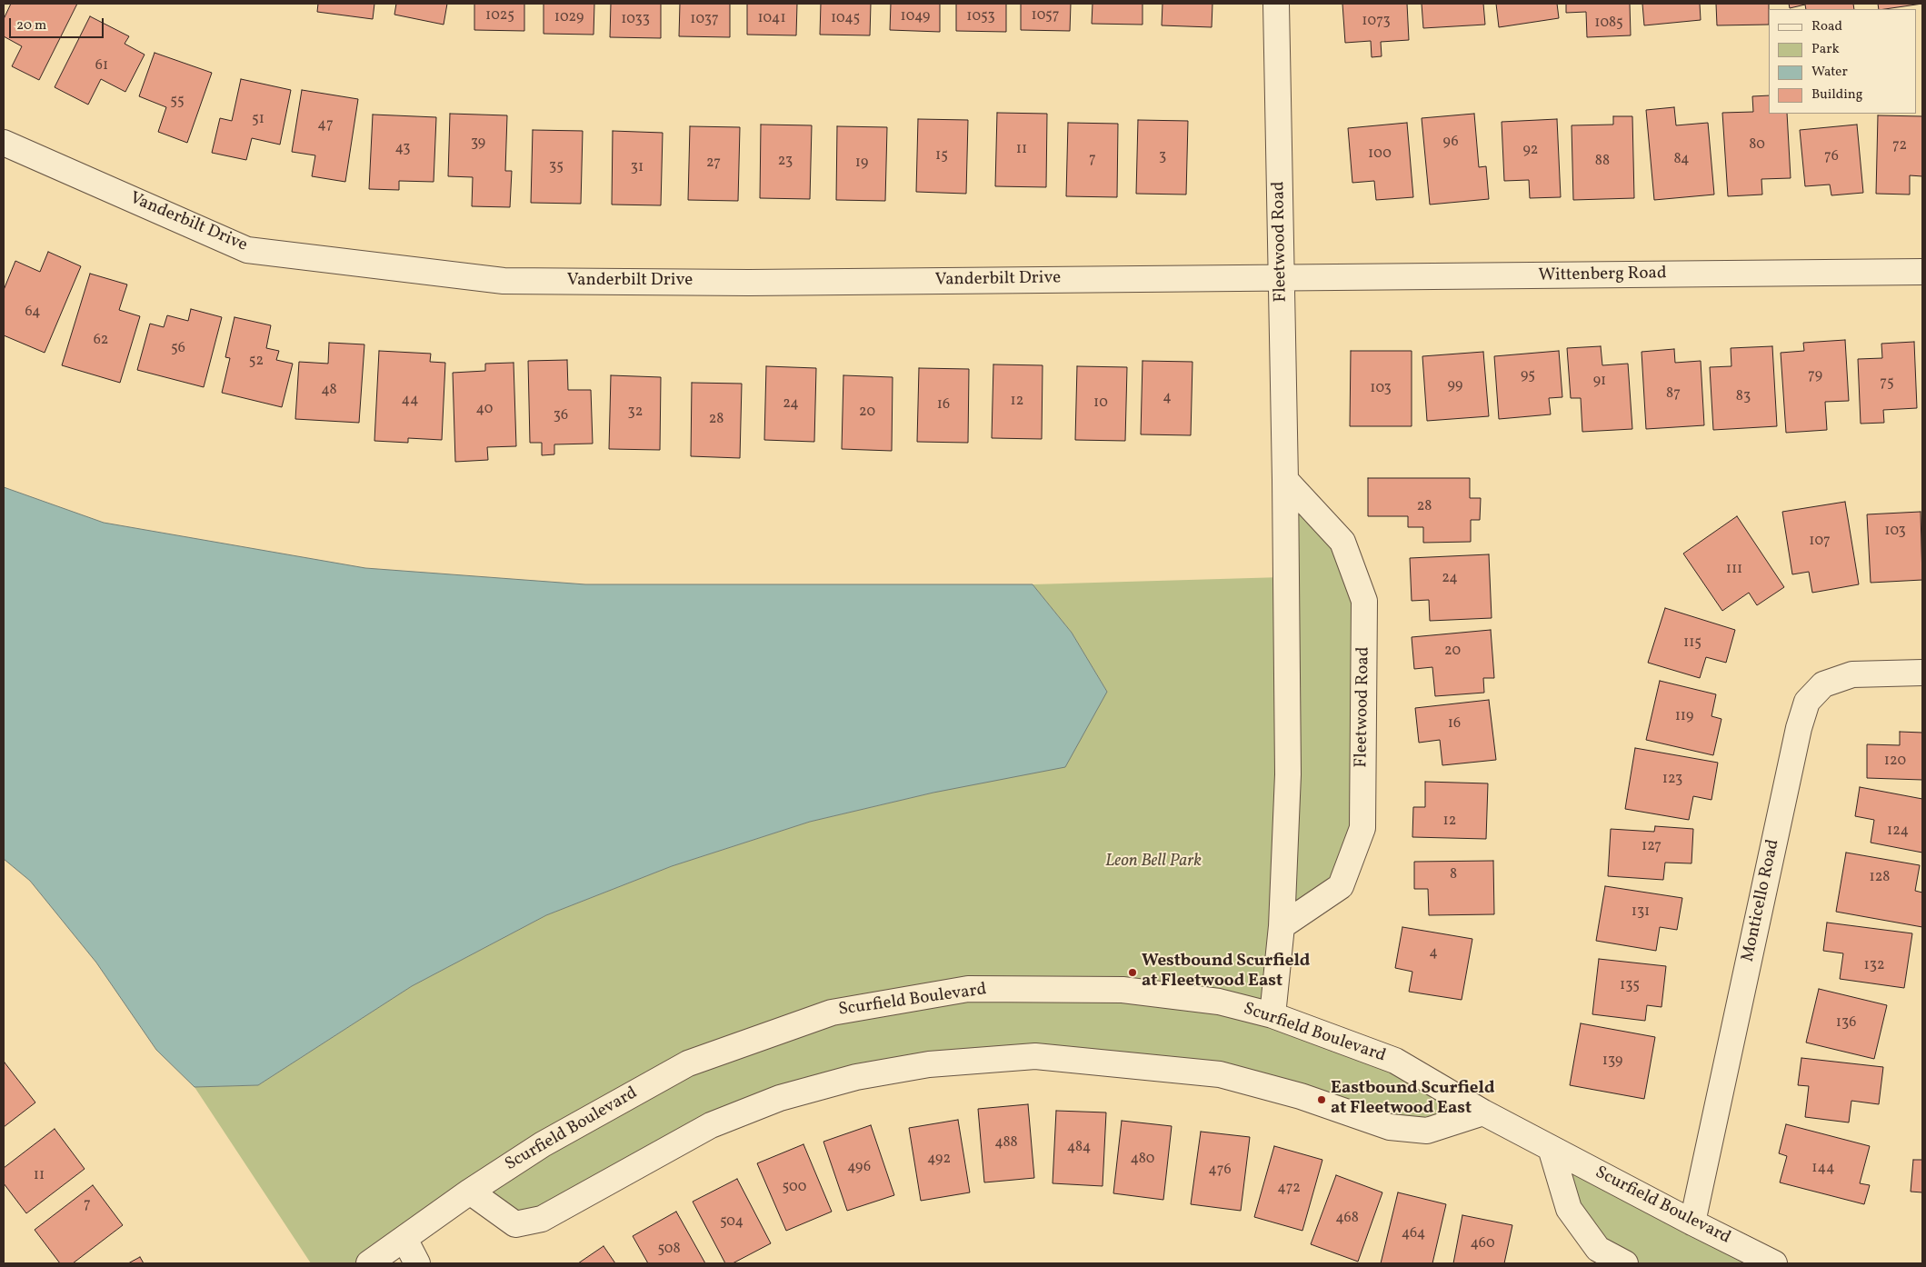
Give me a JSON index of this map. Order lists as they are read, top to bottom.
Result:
{
  "streets": {
    "street": [
      "Vanderbilt Drive",
      "Fleetwood Road",
      "Wittenberg Road",
      "Monticello Road",
      "Scurfield Boulevard"
    ]
  },
  "crossings": [
    ["Vanderbilt Drive", "Fleetwood Road"],
    ["Vanderbilt Drive", "Wittenberg Road"],
    ["Fleetwood Road", "Wittenberg Road"],
    ["Fleetwood Road", "Scurfield Boulevard"],
    ["Monticello Road", "Scurfield Boulevard"]
  ],
  "parks": ["Leon Bell Park"],
  "places": ["Westbound Scurfield at Fleetwood East", "Eastbound Scurfield at Fleetwood East"],
  "house_numbers": [
    "1025",
    "1057",
    "1049",
    "1053",
    "1029",
    "1041",
    "1045",
    "1033",
    "1037",
    "1073",
    "1085",
    "61",
    "55",
    "51",
    "47",
    "96",
    "39",
    "80",
    "72",
    "43",
    "11",
    "92",
    "100",
    "15",
    "3",
    "76",
    "7",
    "84",
    "23",
    "88",
    "27",
    "19",
    "35",
    "31",
    "64",
    "62",
    "56",
    "52",
    "95",
    "79",
    "91",
    "75",
    "99",
    "103",
    "48",
    "87",
    "83",
    "4",
    "44",
    "12",
    "10",
    "24",
    "16",
    "40",
    "32",
    "20",
    "36",
    "28",
    "28",
    "103",
    "107",
    "111",
    "24",
    "115",
    "20",
    "119",
    "16",
    "120",
    "123",
    "12",
    "124",
    "127",
    "8",
    "128",
    "131",
    "4",
    "132",
    "135",
    "136",
    "139",
    "488",
    "484",
    "492",
    "480",
    "496",
    "144",
    "476",
    "11",
    "500",
    "472",
    "7",
    "468",
    "504",
    "464",
    "460",
    "508"
  ],
  "legend": [
    "Road",
    "Park",
    "Water",
    "Building"
  ],
  "scale_bar": "20 m"
}
